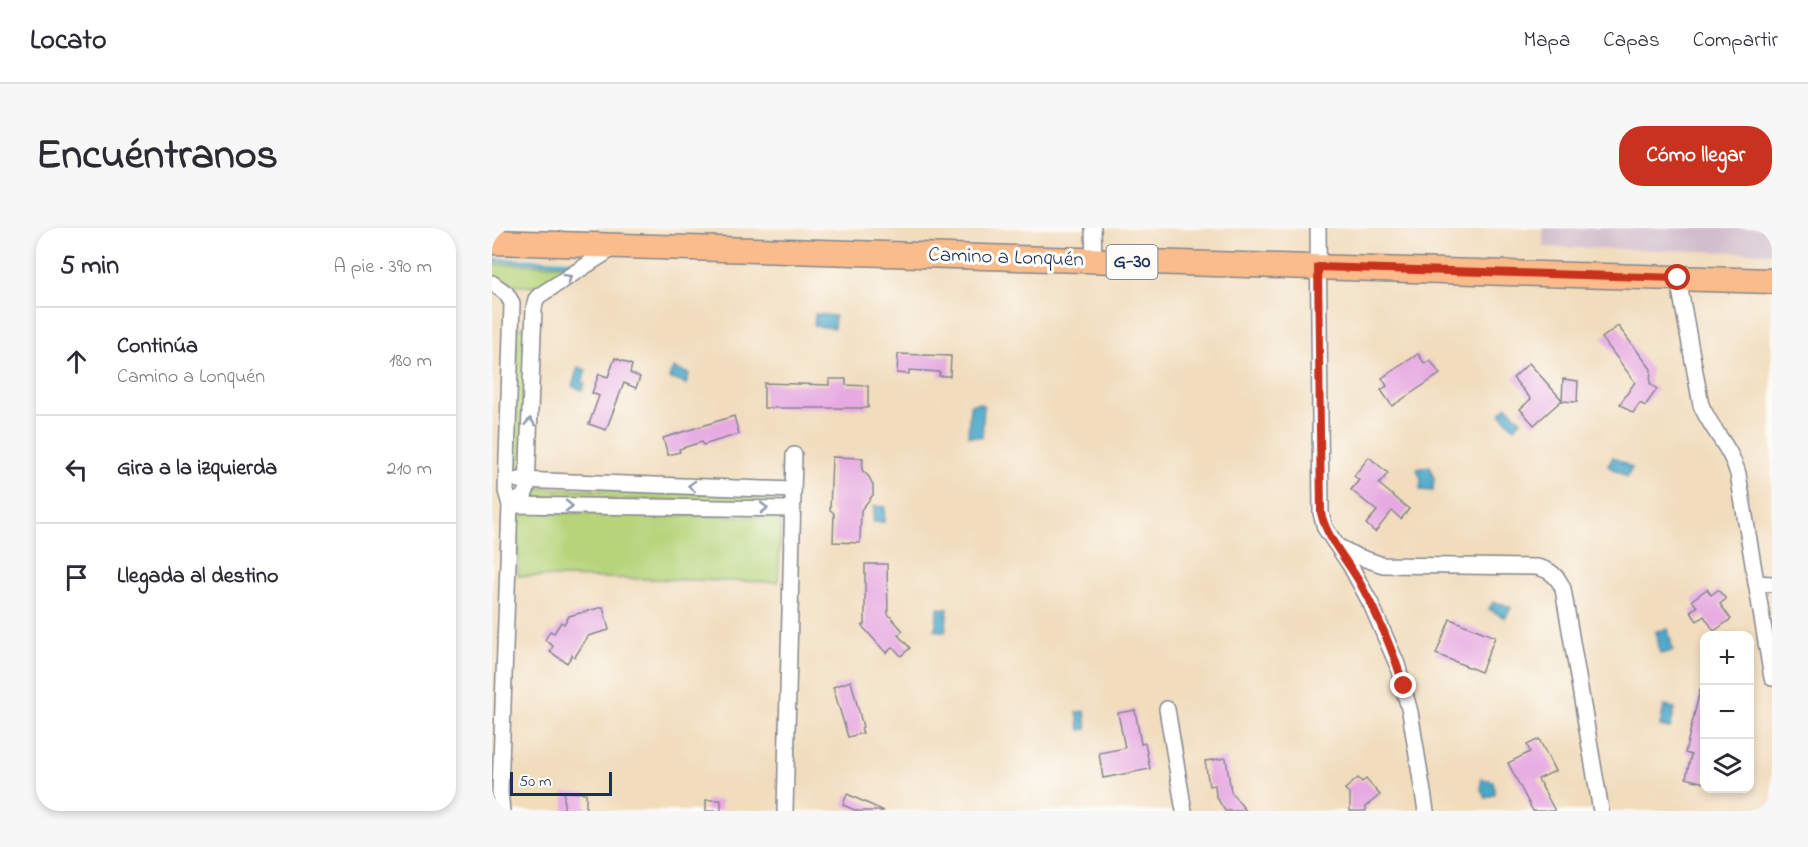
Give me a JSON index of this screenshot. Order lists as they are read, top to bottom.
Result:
{
  "streets": {
    "main road": ["Camino a Lonquén", "G-30"]
  },
  "scale_bar": "50 m",
  "page": {
    "header": "Locato",
    "nav": ["Mapa", "Capas", "Compartir"],
    "title": "Encuéntranos",
    "buttons": "Cómo llegar",
    "heading": ["5 min", "A pie · 390 m"],
    "list": [
      ["Continúa", "Camino a Lonquén", "180 m"],
      ["Gira a la izquierda", "210 m"],
      "Llegada al destino"
    ],
    "map_buttons": ["+", "−"],
    "scale": "50 m"
  }
}
